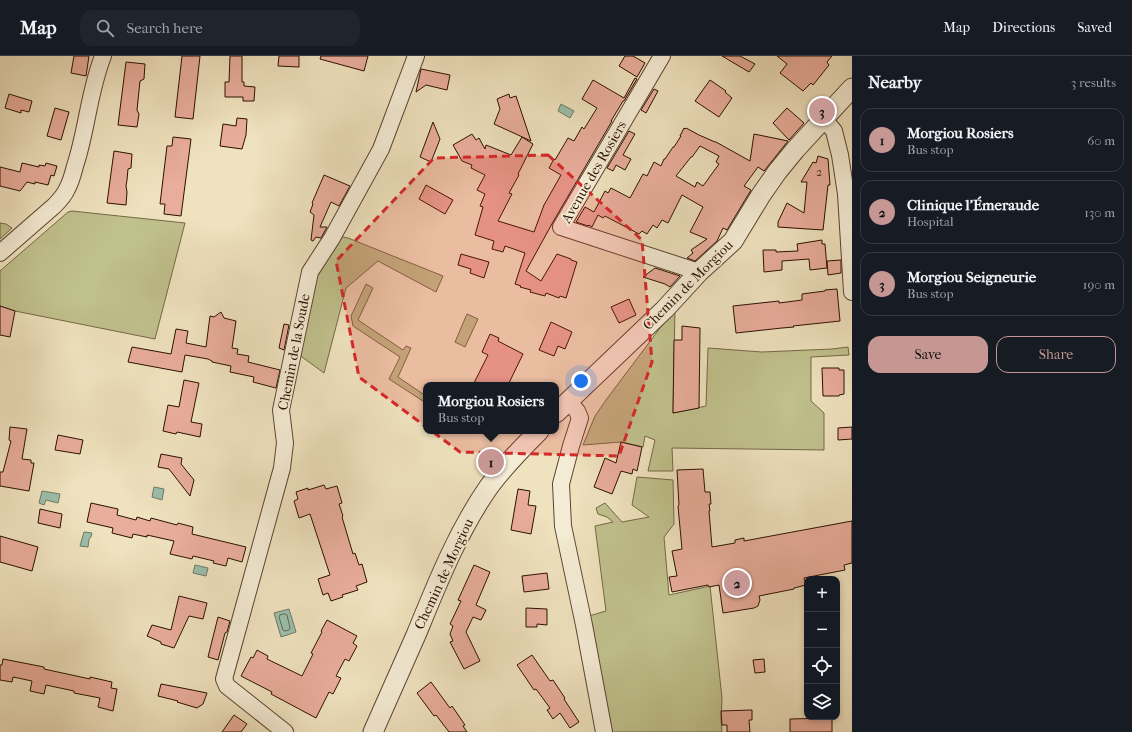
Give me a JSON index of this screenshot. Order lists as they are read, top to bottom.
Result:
{
  "streets": {
    "street": ["Avenue des Rosiers", "Chemin de Morgiou", "Chemin de la Soude"]
  },
  "crossings": [
    ["Avenue des Rosiers", "Chemin de Morgiou"]
  ],
  "house_numbers": ["2"],
  "page": {
    "header": "Map",
    "search": "Search here",
    "nav": ["Map", "Directions", "Saved"],
    "heading": ["Nearby", "3 results"],
    "pins": ["3", "1", "2"],
    "list": [
      {
        "mark": "1",
        "name": "Morgiou Rosiers",
        "note": "Bus stop",
        "value": "60 m"
      },
      {
        "mark": "2",
        "name": "Clinique l'Émeraude",
        "note": "Hospital",
        "value": "130 m"
      },
      {
        "mark": "3",
        "name": "Morgiou Seigneurie",
        "note": "Bus stop",
        "value": "190 m"
      }
    ],
    "buttons": ["Save", "Share"],
    "popup": ["Morgiou Rosiers", "Bus stop"],
    "map_buttons": ["+", "−"]
  }
}
